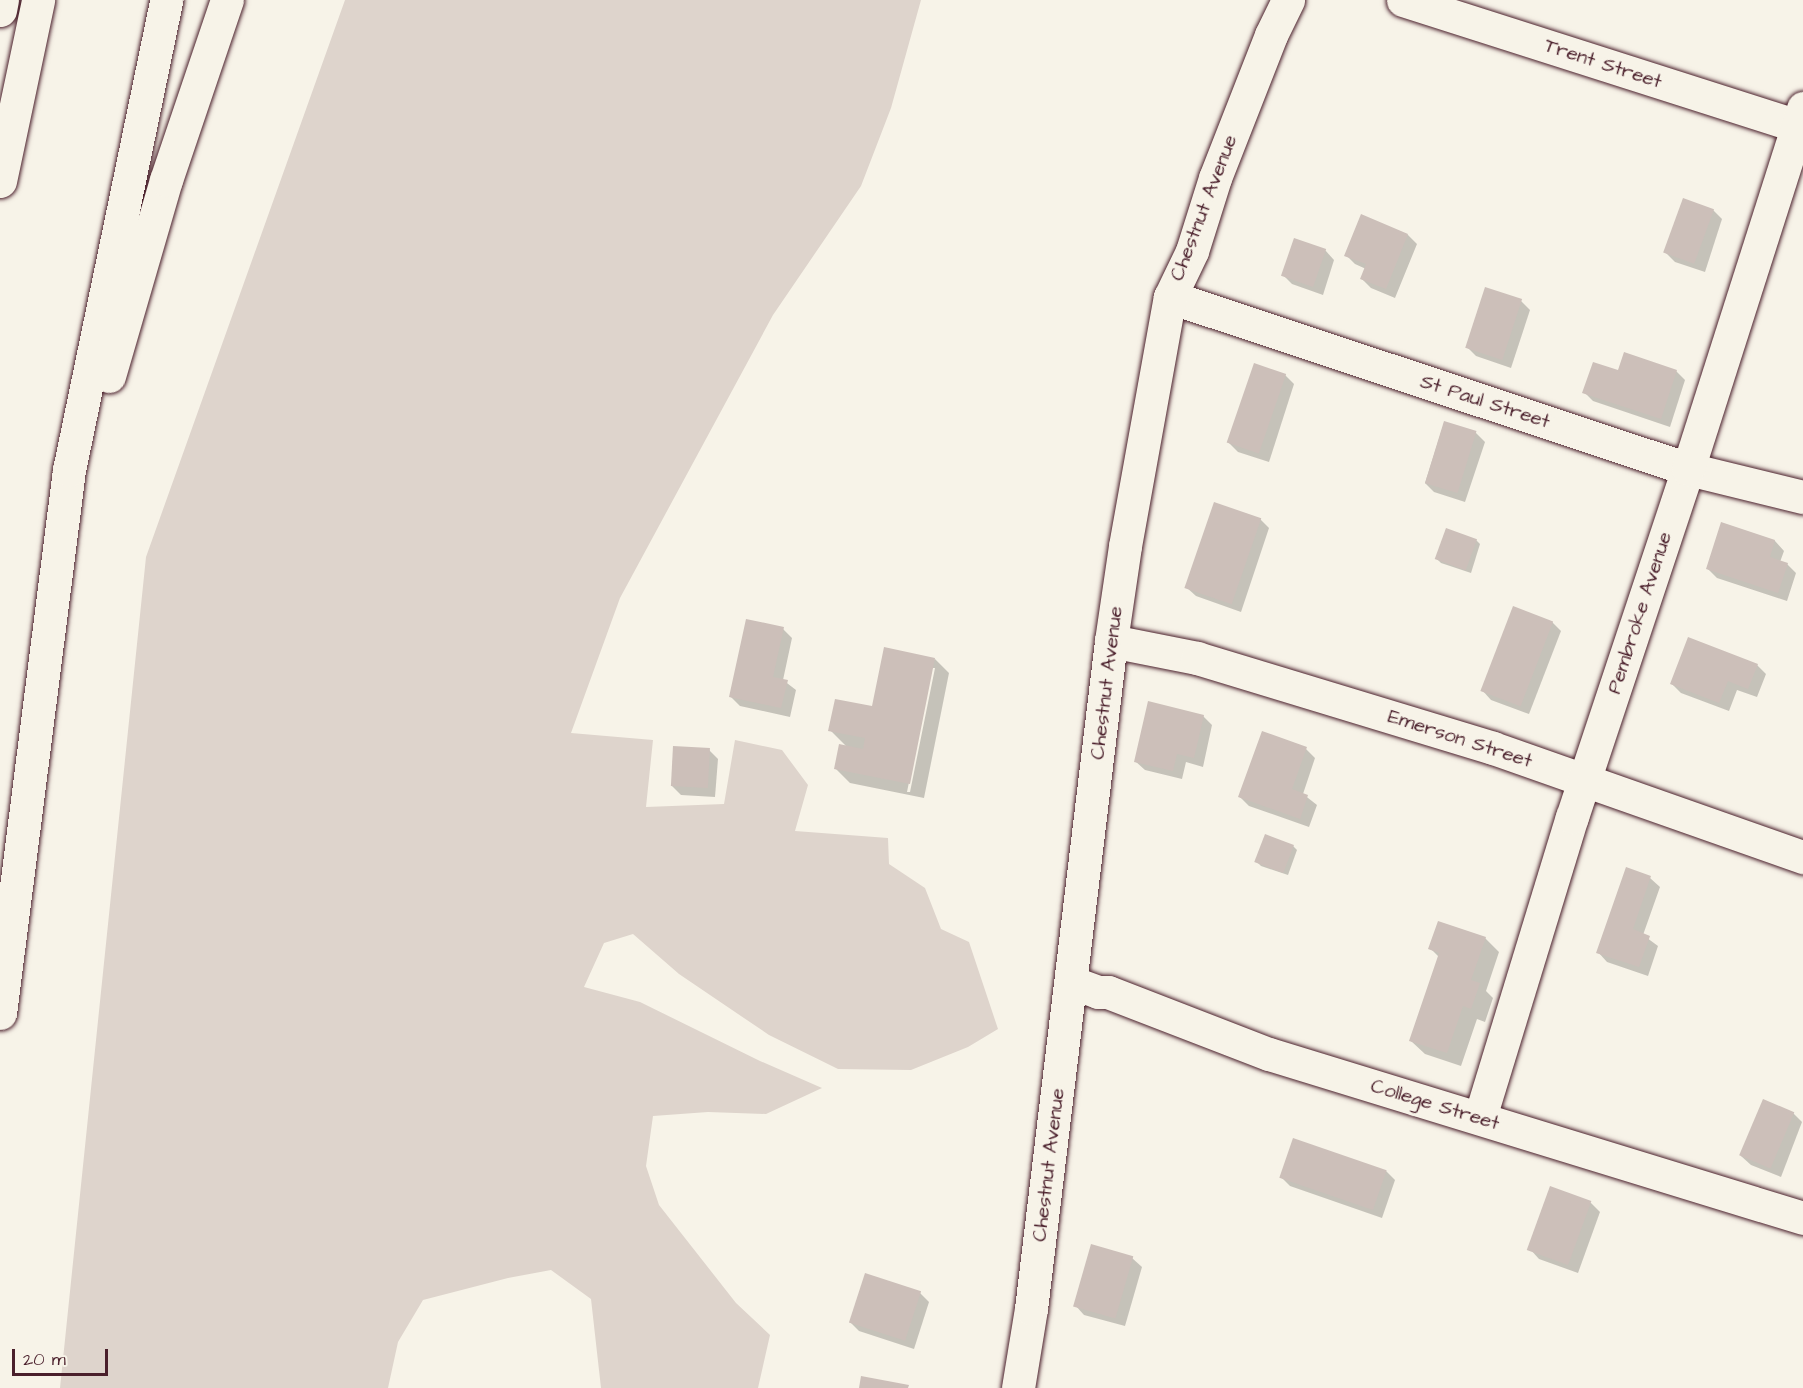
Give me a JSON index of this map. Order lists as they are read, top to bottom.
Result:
{
  "streets": {
    "main road": [
      "Trent Street",
      "Chestnut Avenue",
      "St Paul Street",
      "Pembroke Avenue",
      "Emerson Street",
      "College Street"
    ]
  },
  "crossings": [
    ["Trent Street", "Pembroke Avenue"],
    ["Chestnut Avenue", "St Paul Street"],
    ["Chestnut Avenue", "Emerson Street"],
    ["Chestnut Avenue", "College Street"],
    ["St Paul Street", "Pembroke Avenue"],
    ["Pembroke Avenue", "Emerson Street"],
    ["Pembroke Avenue", "College Street"]
  ],
  "scale_bar": "20 m"
}
